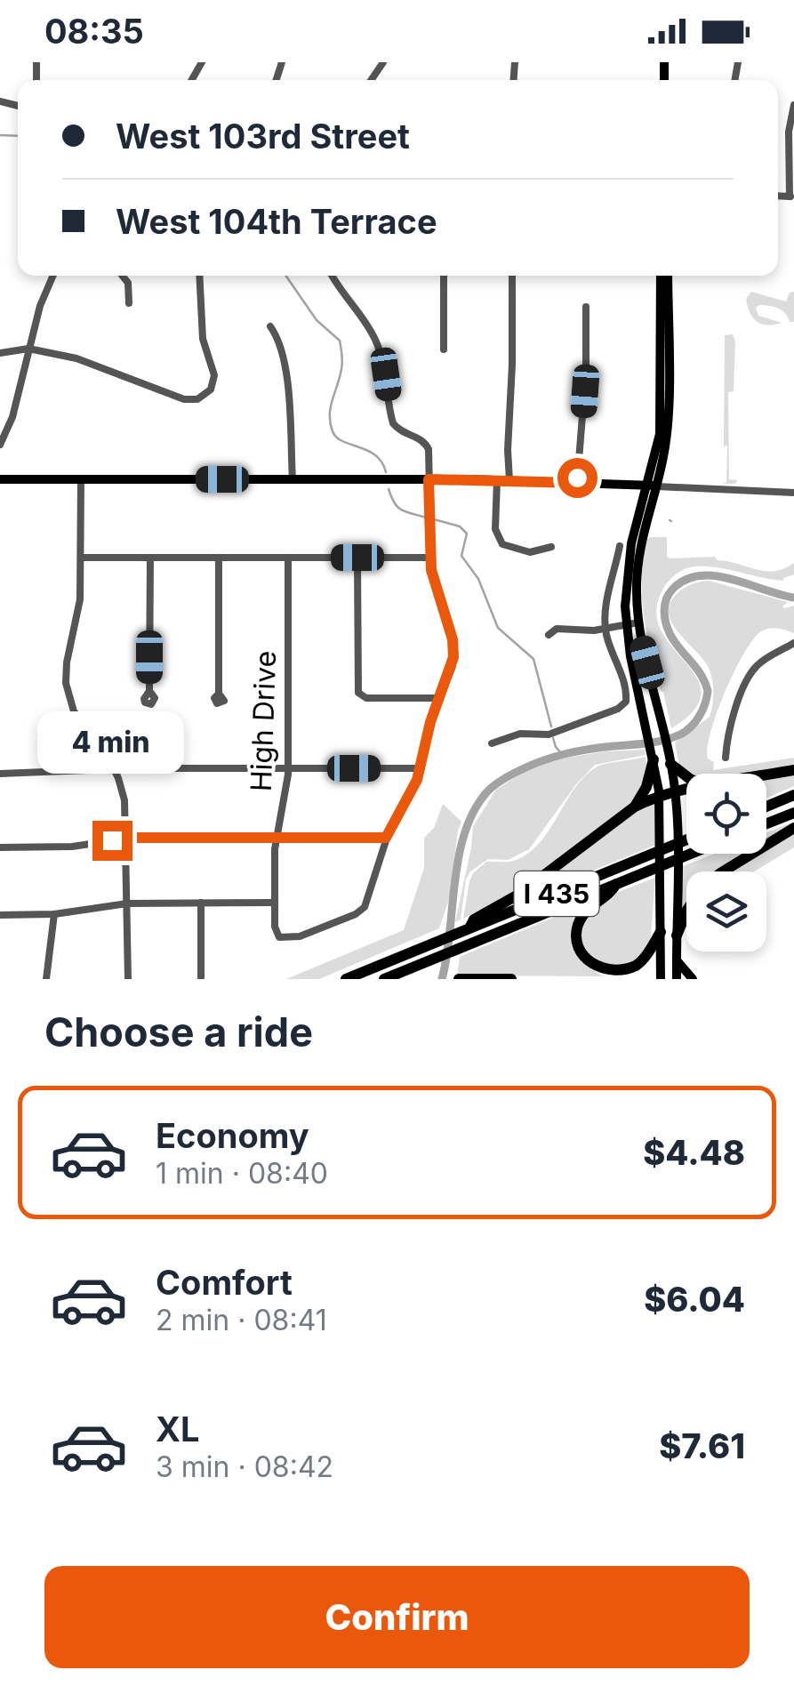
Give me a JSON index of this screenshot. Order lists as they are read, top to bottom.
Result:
{
  "streets": {
    "highway": ["I 435"],
    "street": ["High Drive"]
  },
  "page": {
    "status": "08:35",
    "banner": ["West 103rd Street", "West 104th Terrace"],
    "bubble": "4 min",
    "heading": "Choose a ride",
    "list": [
      {
        "name": "Economy",
        "note": "1 min · 08:40",
        "value": "$4.48"
      },
      {
        "name": "Comfort",
        "note": "2 min · 08:41",
        "value": "$6.04"
      },
      {
        "name": "XL",
        "note": "3 min · 08:42",
        "value": "$7.61"
      }
    ],
    "buttons": "Confirm"
  }
}
